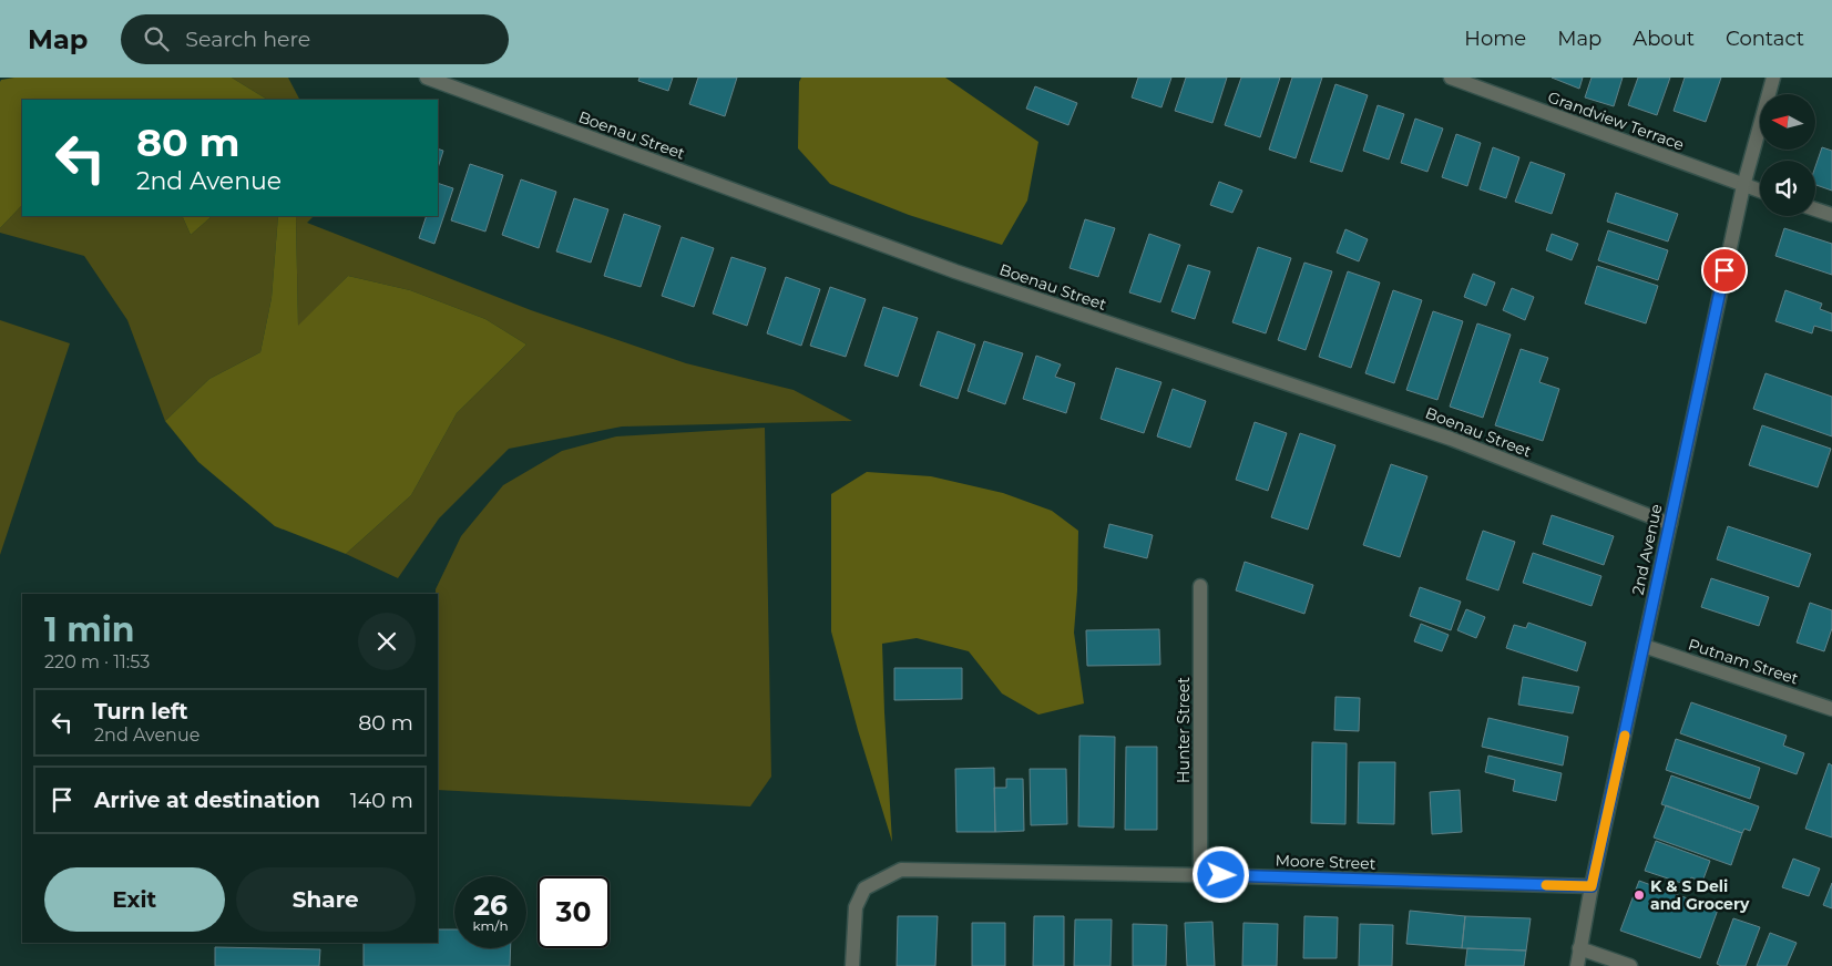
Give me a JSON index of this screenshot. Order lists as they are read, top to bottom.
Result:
{
  "streets": {
    "street": [
      "Grandview Terrace",
      "Boenau Street",
      "2nd Avenue",
      "Putnam Street",
      "Hunter Street",
      "Moore Street"
    ]
  },
  "crossings": [
    ["Grandview Terrace", "2nd Avenue"],
    ["Boenau Street", "2nd Avenue"],
    ["2nd Avenue", "Putnam Street"],
    ["2nd Avenue", "Moore Street"],
    ["Hunter Street", "Moore Street"]
  ],
  "places": ["K & S Deli and Grocery"],
  "north": "left",
  "page": {
    "header": "Map",
    "search": "Search here",
    "nav": [
      "Home",
      "Map",
      "About",
      "Contact"
    ],
    "turn": ["80 m", "2nd Avenue"],
    "heading": ["1 min", "220 m · 11:53"],
    "list": [
      {
        "name": "Turn left",
        "note": "2nd Avenue",
        "value": "80 m"
      },
      {
        "name": "Arrive at destination",
        "value": "140 m"
      }
    ],
    "buttons": ["Exit", "Share"],
    "speed": "26 km/h",
    "limit": "30"
  }
}
